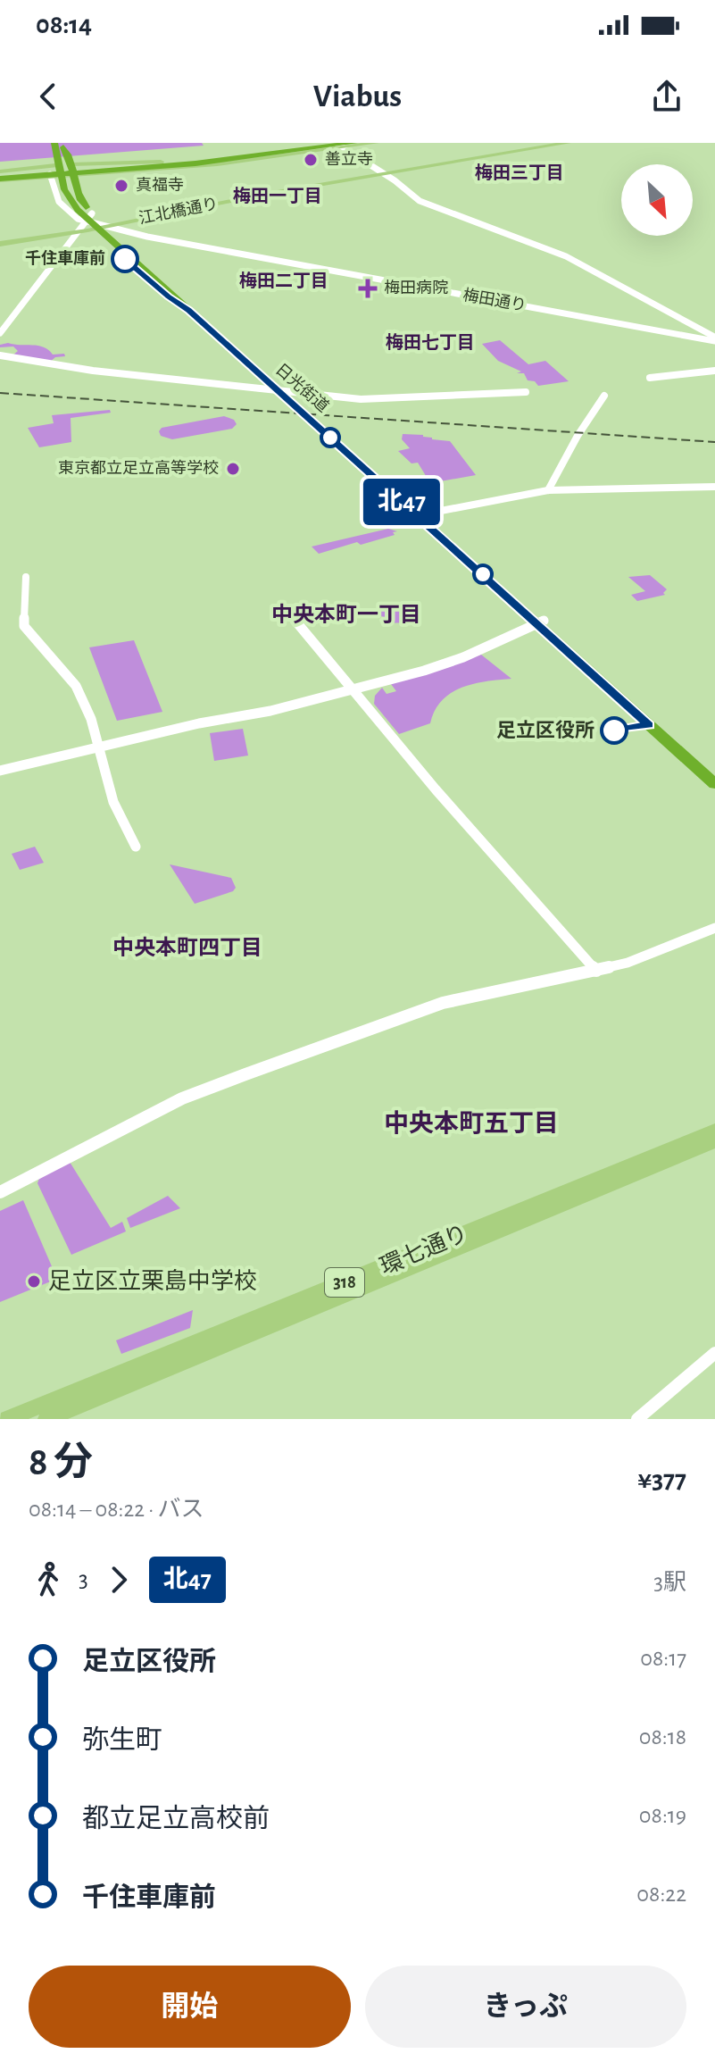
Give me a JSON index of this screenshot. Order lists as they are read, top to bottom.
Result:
{
  "streets": {
    "highway": ["日光街道"],
    "main road": ["江北橋通り", "環七通り", "318"],
    "street": ["梅田通り"]
  },
  "crossings": [
    ["江北橋通り", "梅田通り"]
  ],
  "districts": [
    "梅田三丁目",
    "梅田一丁目",
    "梅田二丁目",
    "梅田七丁目",
    "中央本町一丁目",
    "中央本町四丁目",
    "中央本町五丁目"
  ],
  "places": {
    "other": [
      "善立寺",
      "真福寺",
      "千住車庫前",
      "東京都立足立高等学校",
      "足立区役所",
      "足立区立栗島中学校"
    ],
    "health": ["梅田病院"]
  },
  "lines": ["bus line 北47"],
  "north": "bottom right",
  "page": {
    "status": "08:14",
    "header": "Viabus",
    "on_map": "北47",
    "heading": ["8 分", "08:14 – 08:22 · バス", "¥377"],
    "legs": ["3", "北47", "3駅"],
    "list": [
      {
        "name": "足立区役所",
        "value": "08:17"
      },
      {
        "name": "弥生町",
        "value": "08:18"
      },
      {
        "name": "都立足立高校前",
        "value": "08:19"
      },
      {
        "name": "千住車庫前",
        "value": "08:22"
      }
    ],
    "buttons": ["開始", "きっぷ"]
  }
}
